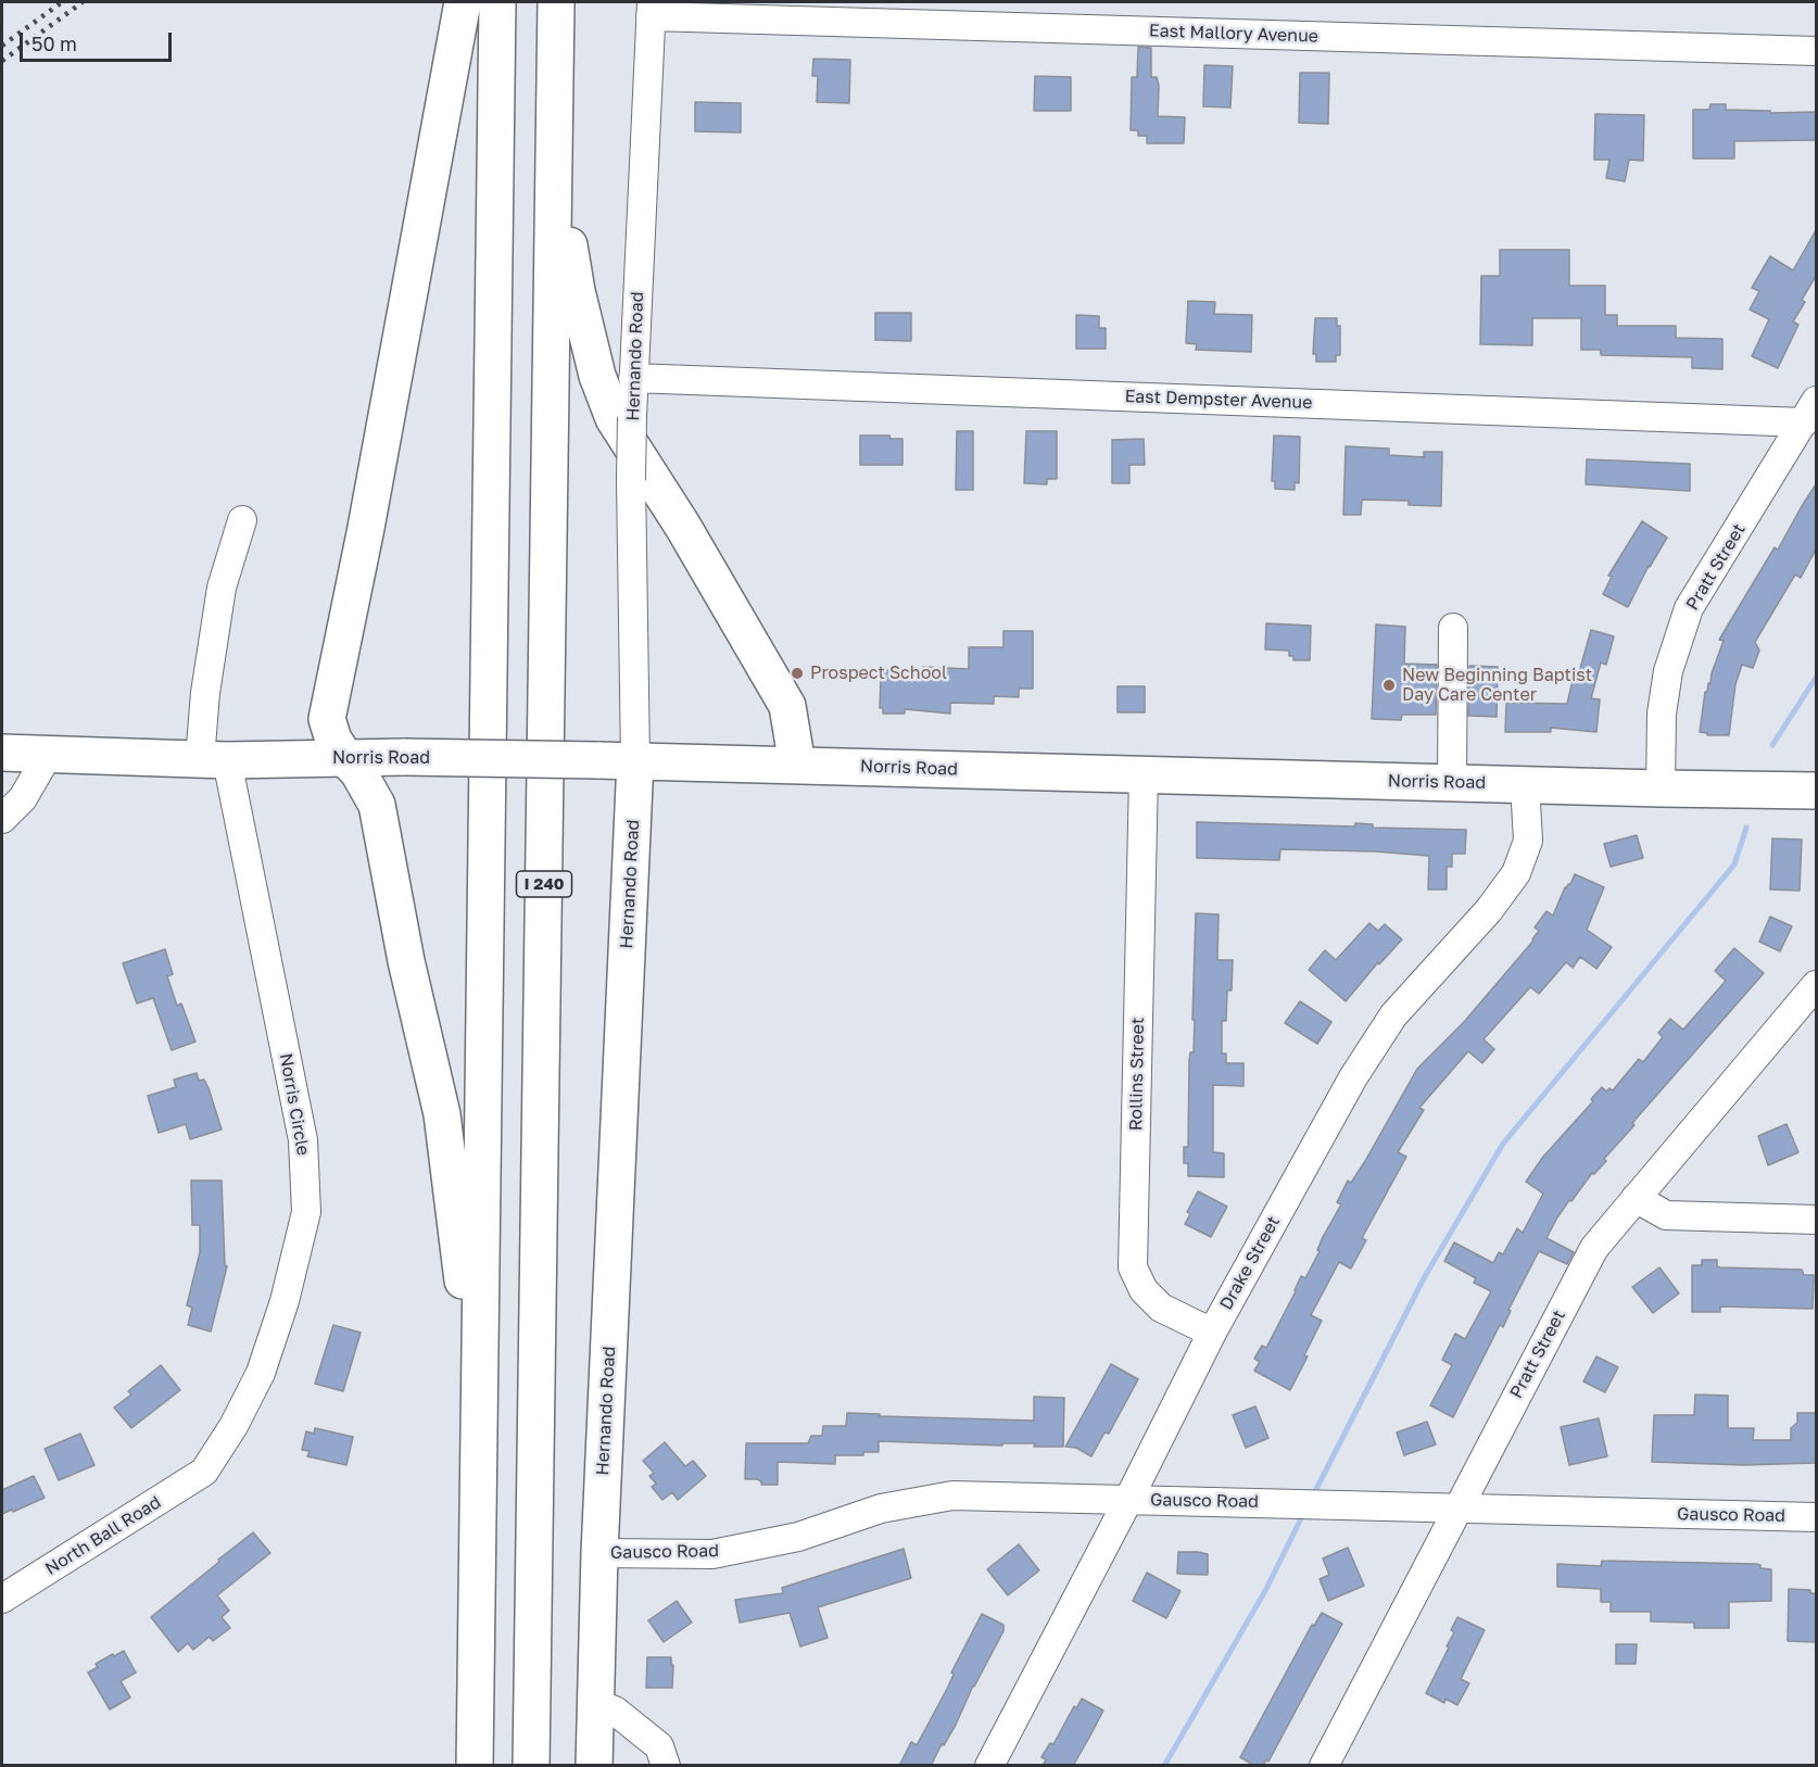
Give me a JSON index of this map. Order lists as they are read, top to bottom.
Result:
{
  "streets": {
    "main road": ["Hernando Road", "Norris Road", "I 240"],
    "street": [
      "East Mallory Avenue",
      "East Dempster Avenue",
      "Pratt Street",
      "Rollins Street",
      "Norris Circle",
      "Drake Street",
      "Gausco Road",
      "North Ball Road"
    ]
  },
  "crossings": [
    ["East Mallory Avenue", "Hernando Road"],
    ["Hernando Road", "East Dempster Avenue"],
    ["Hernando Road", "Norris Road"],
    ["Hernando Road", "Gausco Road"],
    ["East Dempster Avenue", "Pratt Street"],
    ["Pratt Street", "Norris Road"],
    ["Pratt Street", "Gausco Road"],
    ["Norris Road", "Rollins Street"],
    ["Norris Road", "Norris Circle"],
    ["Norris Road", "Drake Street"],
    ["Rollins Street", "Drake Street"],
    ["Norris Circle", "North Ball Road"],
    ["Drake Street", "Gausco Road"]
  ],
  "places": ["Prospect School", "New Beginning Baptist Day Care Center"],
  "scale_bar": "50 m"
}
